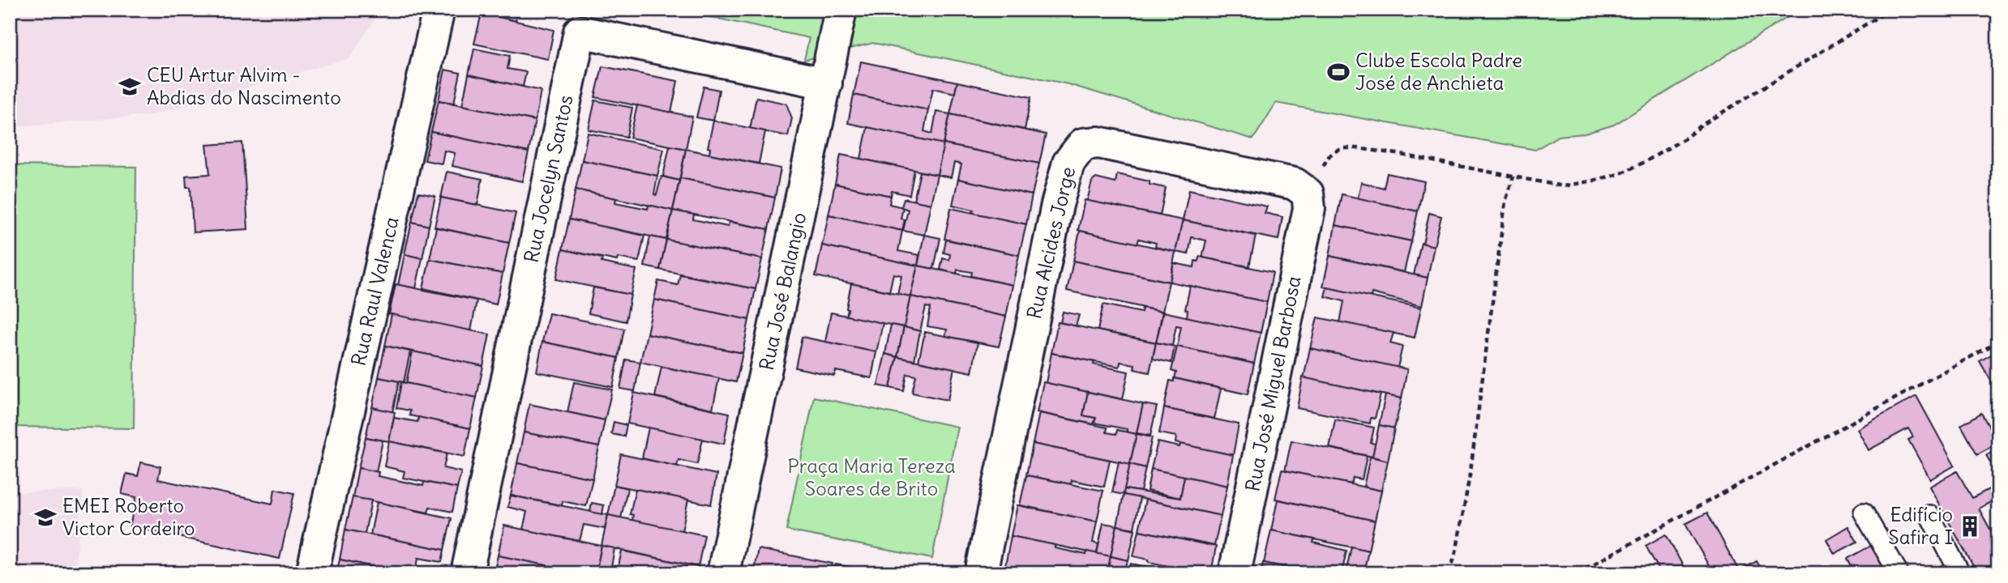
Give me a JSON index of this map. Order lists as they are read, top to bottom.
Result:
{
  "streets": {
    "street": [
      "Rua Jocelyn Santos",
      "Rua Alcides Jorge",
      "Rua Raul Valenca",
      "Rua José Balangio",
      "Rua José Miguel Barbosa"
    ]
  },
  "crossings": [
    ["Rua Jocelyn Santos", "Rua José Balangio"],
    ["Rua Alcides Jorge", "Rua José Miguel Barbosa"]
  ],
  "parks": ["Praça Maria Tereza Soares de Brito"],
  "places": {
    "sports": ["Clube Escola Padre José de Anchieta"],
    "school or university": ["CEU Artur Alvim - Abdias do Nascimento", "EMEI Roberto Victor Cordeiro"],
    "building": ["Edifício Safira I"]
  }
}
